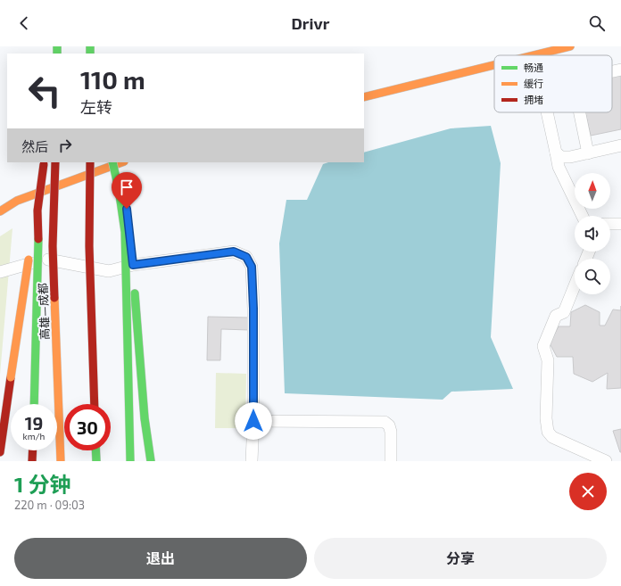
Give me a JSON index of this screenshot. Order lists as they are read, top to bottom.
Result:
{
  "streets": {
    "main road": ["高雄—成都"]
  },
  "legend": ["畅通", "缓行", "拥堵"],
  "north": "top",
  "page": {
    "header": "Drivr",
    "turn": ["110 m", "左转"],
    "then": "然后",
    "speed": "19 km/h",
    "limit": "30",
    "heading": ["1 分钟", "220 m · 09:03"],
    "buttons": ["退出", "分享"]
  }
}
